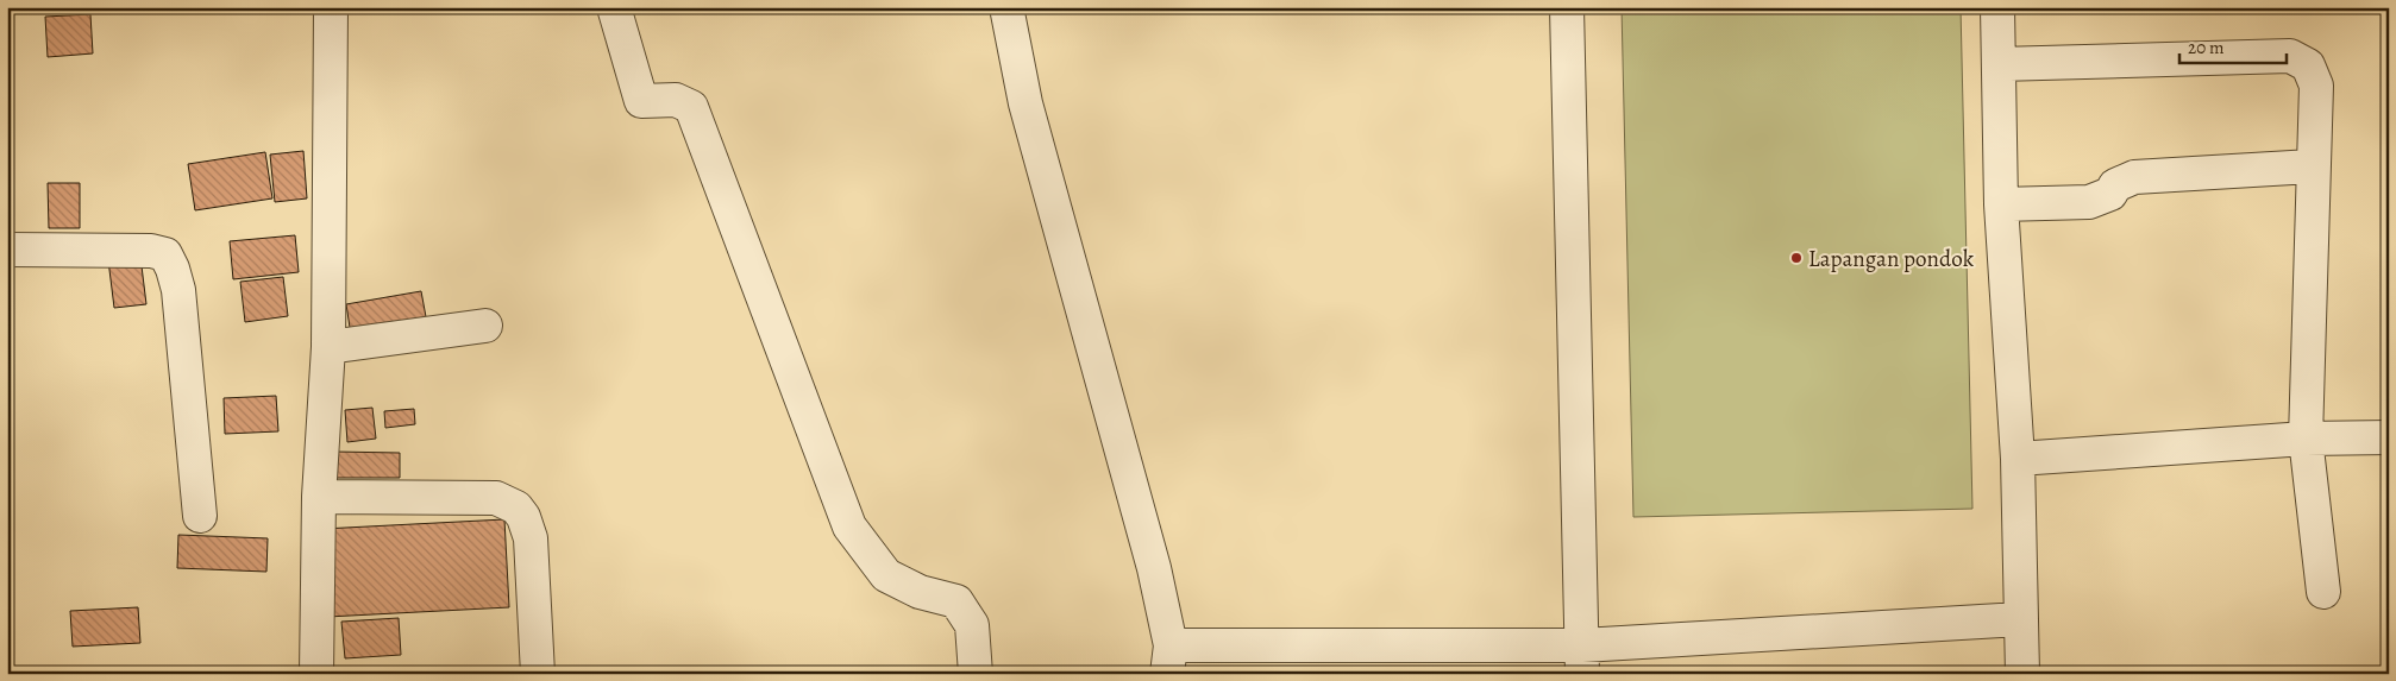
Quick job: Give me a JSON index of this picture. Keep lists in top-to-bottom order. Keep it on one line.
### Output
{"places":["Lapangan pondok"],"scale_bar":"20 m"}
